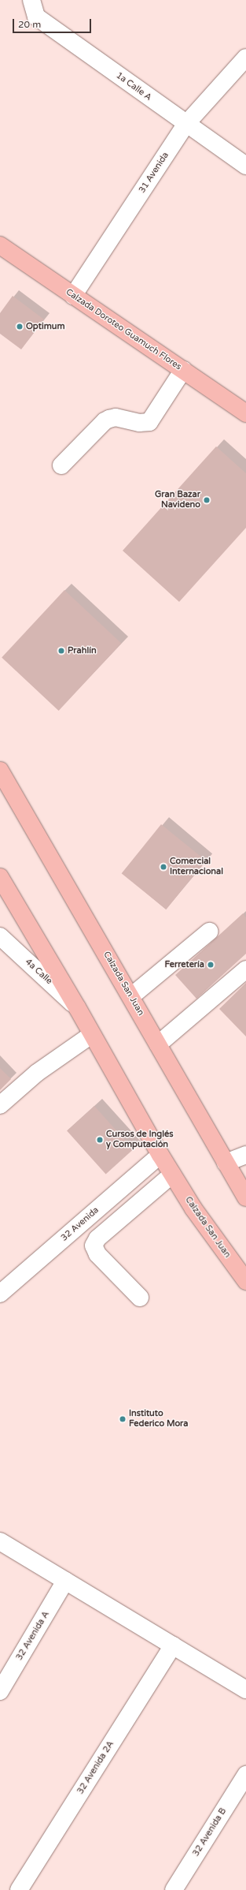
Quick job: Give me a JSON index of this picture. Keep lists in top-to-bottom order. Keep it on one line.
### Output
{"streets":{"main road":["Calzada Doroteo Guamuch Flores","Calzada San Juan"],"street":["1a Calle A","31 Avenida","4a Calle","32 Avenida","32 Avenida A","32 Avenida 2A","32 Avenida B"]},"crossings":[["1a Calle A","31 Avenida"],["31 Avenida","Calzada Doroteo Guamuch Flores"],["4a Calle","Calzada San Juan"],["Calzada San Juan","32 Avenida"]],"places":["Optimum","Gran Bazar Navideno","Prahlín","Comercial Internacional","Ferretería","Cursos de Inglés y Computación","Instituto Federico Mora"],"scale_bar":"20 m"}
